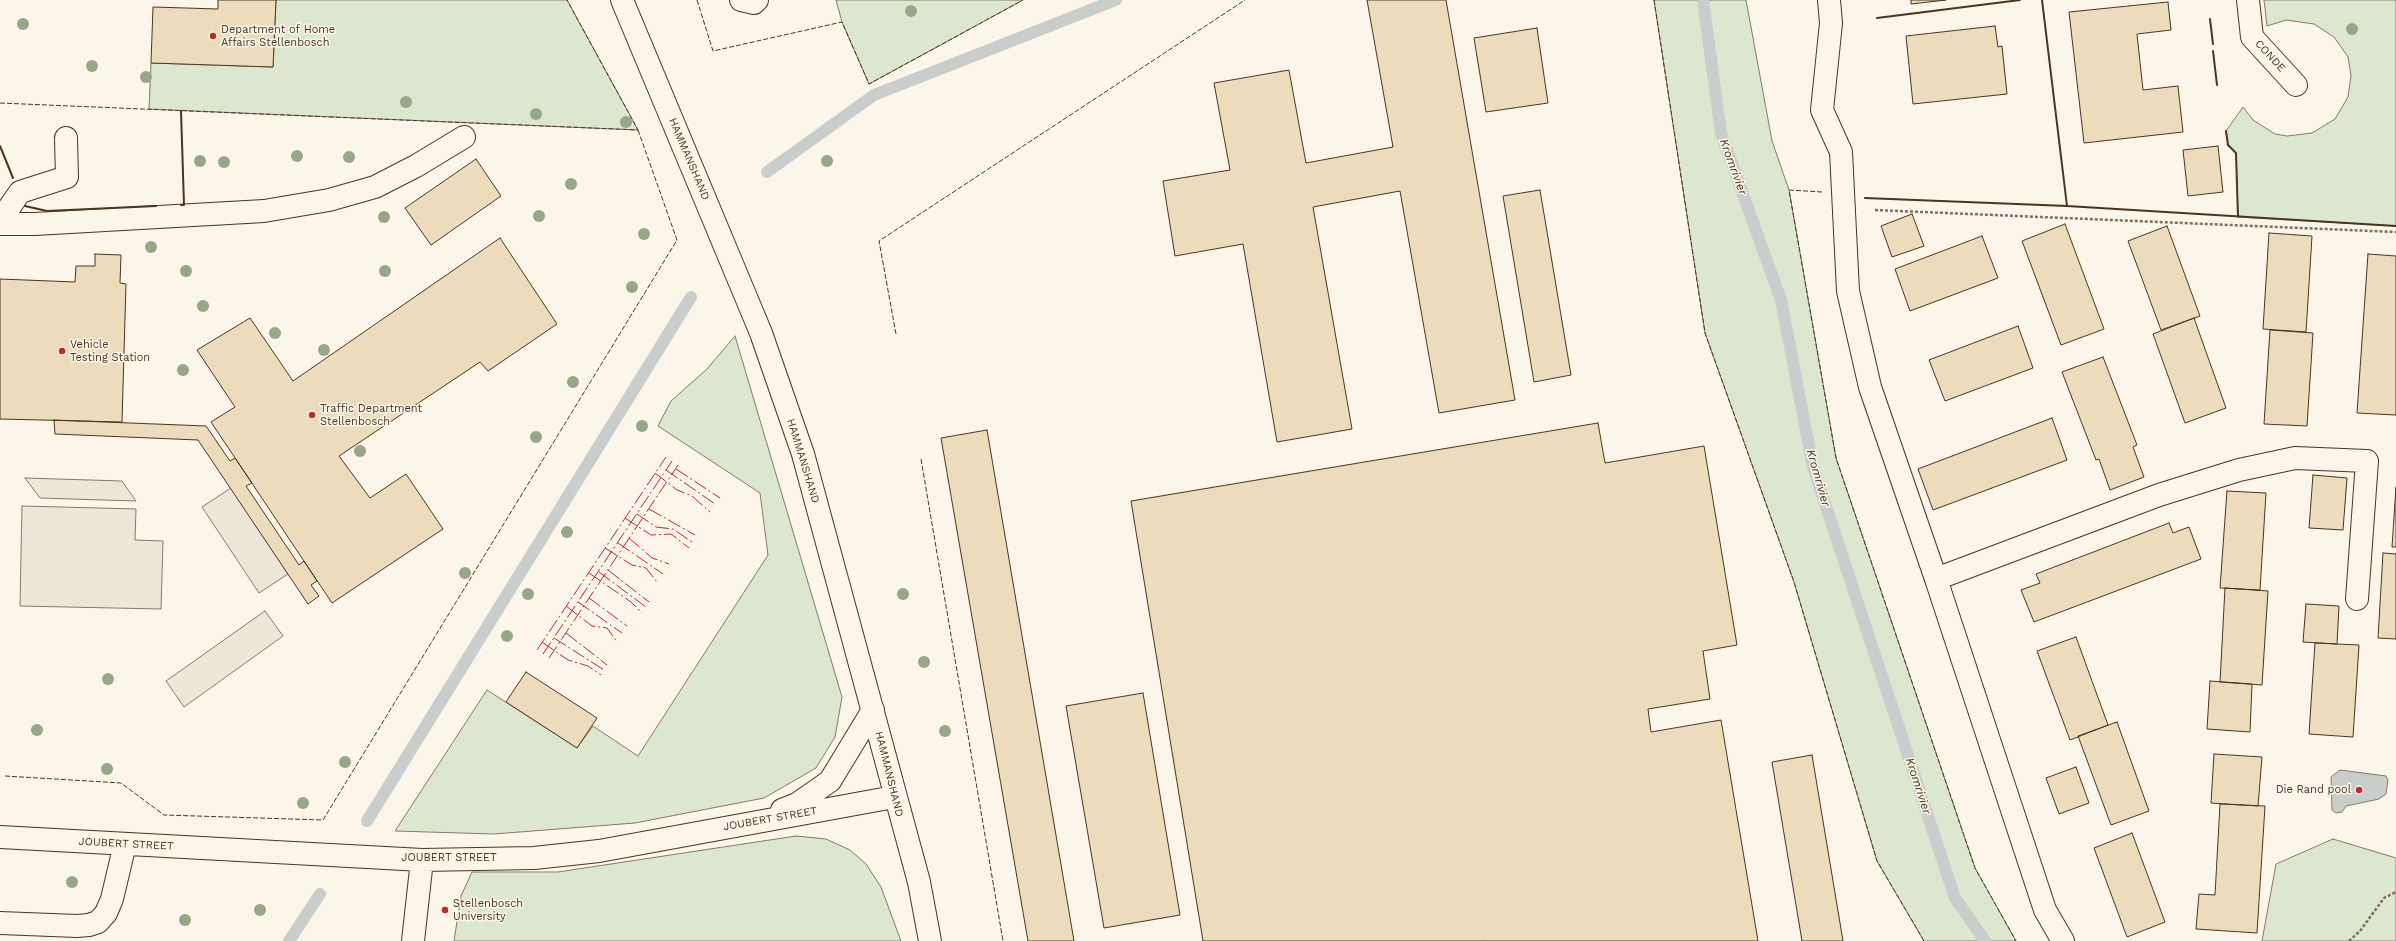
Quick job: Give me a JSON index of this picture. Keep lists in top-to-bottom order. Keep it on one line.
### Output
{"streets":{"street":["CONDE","HAMMANSHAND","JOUBERT STREET"]},"crossings":[["HAMMANSHAND","JOUBERT STREET"]],"water":["Kromrivier"],"places":["Department of Home Affairs Stellenbosch","Vehicle Testing Station","Traffic Department Stellenbosch","Die Rand pool","Stellenbosch University"]}
